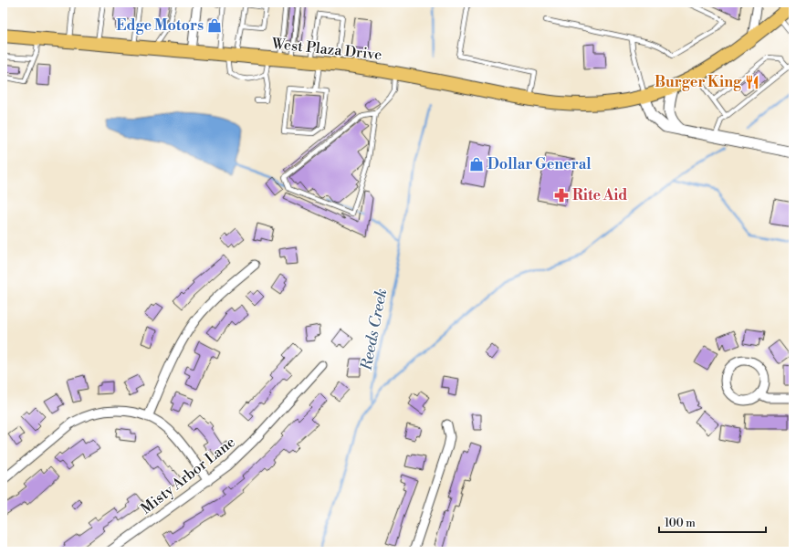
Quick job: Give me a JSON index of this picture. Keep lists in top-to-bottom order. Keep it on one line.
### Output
{"streets":{"main road":["West Plaza Drive"],"street":["Misty Arbor Lane"]},"water":["Reeds Creek"],"places":{"shop":["Edge Motors","Dollar General"],"restaurant":["Burger King"],"pharmacy":["Rite Aid"]},"scale_bar":"100 m"}
